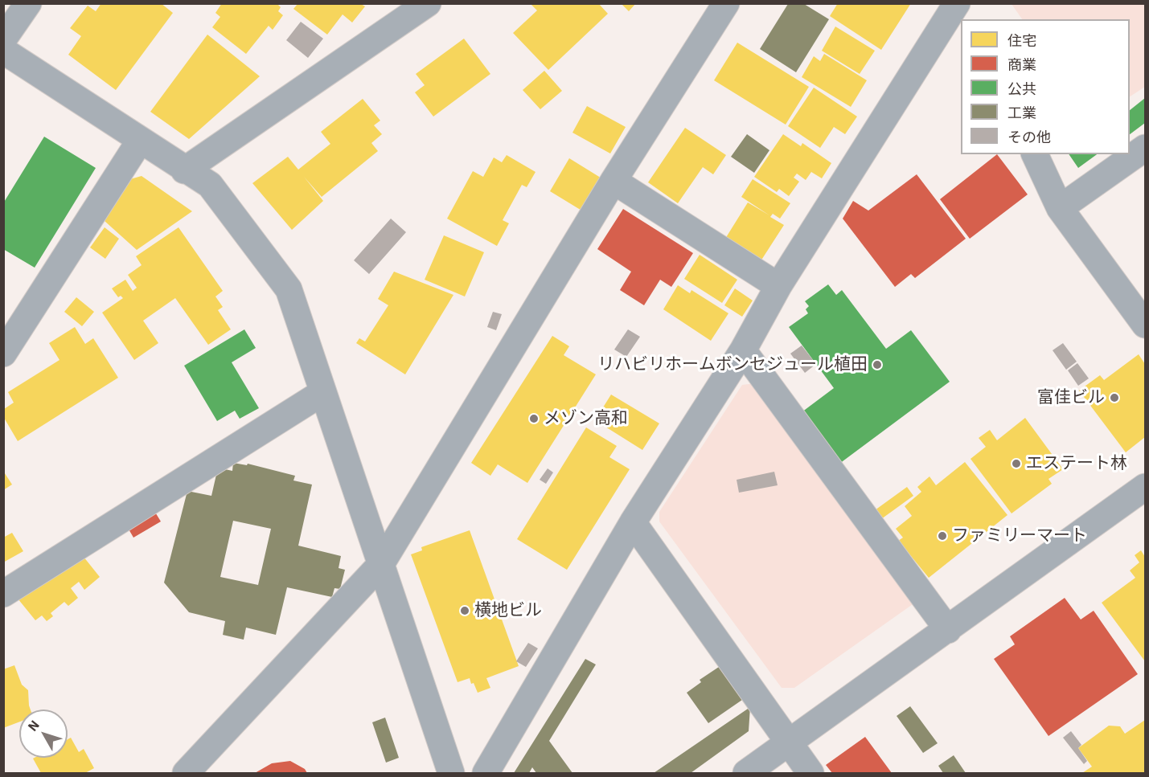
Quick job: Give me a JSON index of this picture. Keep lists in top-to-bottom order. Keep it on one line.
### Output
{"places":["リハビリホームボンセジュール植田","富佳ビル","メゾン高和","エステート林","ファミリーマート","横地ビル"],"legend":["住宅","商業","公共","工業","その他"],"north":"top left"}
